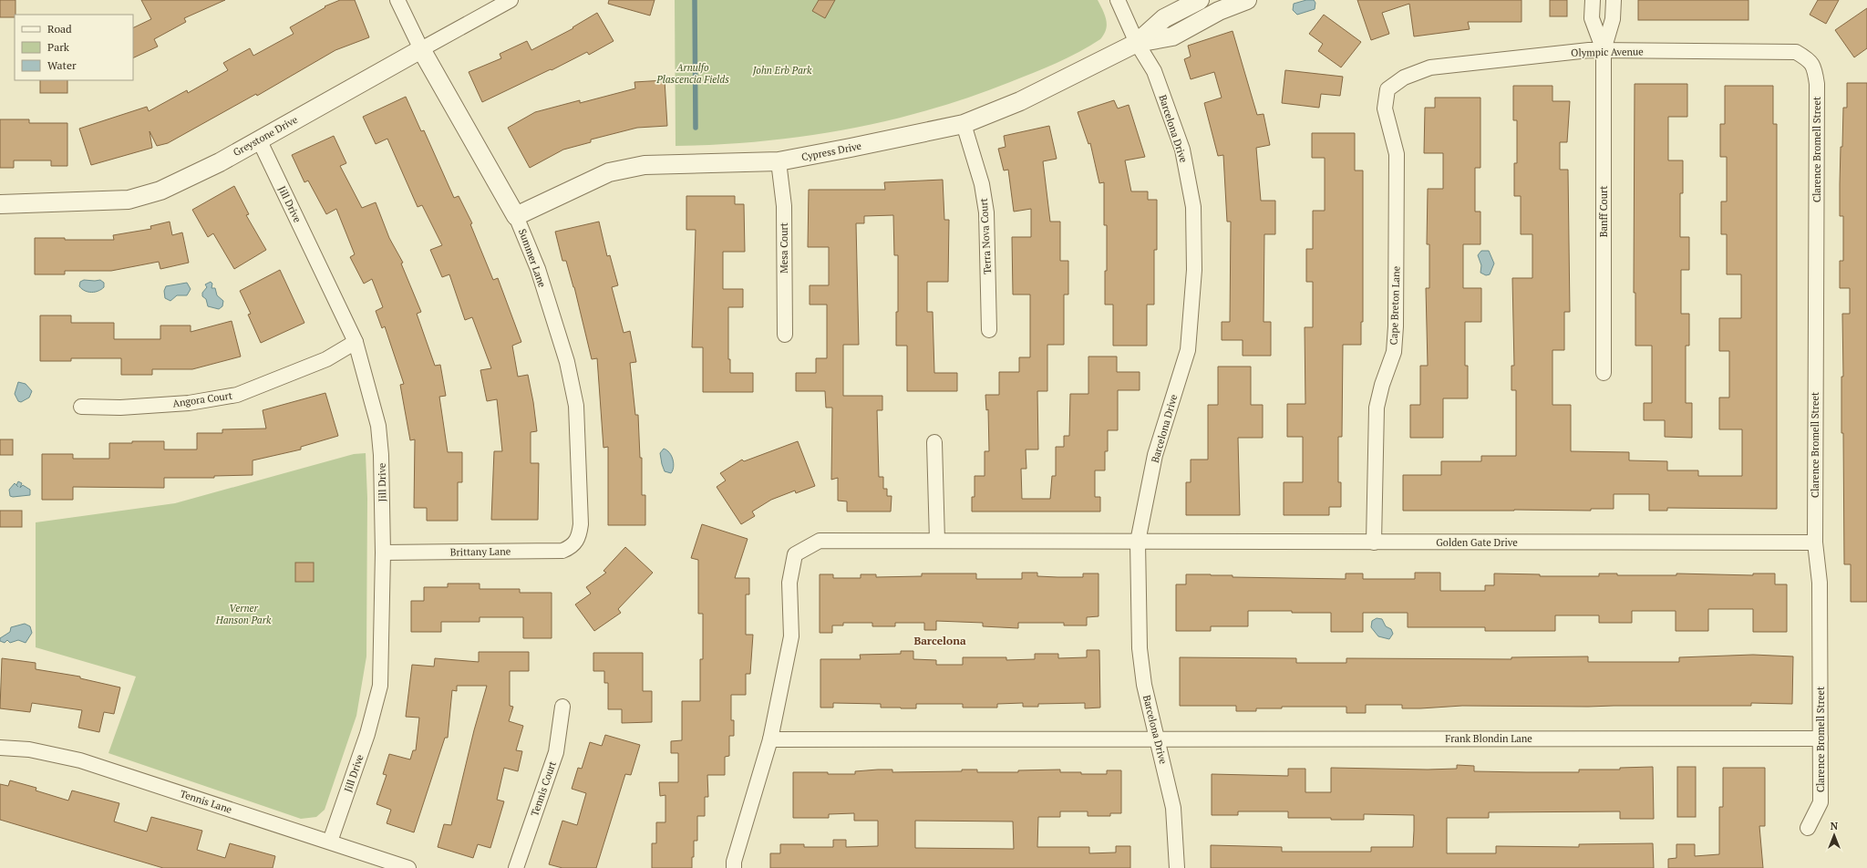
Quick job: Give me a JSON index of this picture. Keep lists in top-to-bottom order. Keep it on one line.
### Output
{"streets":{"street":["Olympic Avenue","Barcelona Drive","Greystone Drive","Clarence Bromell Street","Cypress Drive","Jill Drive","Banff Court","Terra Nova Court","Mesa Court","Summer Lane","Cape Breton Lane","Angora Court","Golden Gate Drive","Brittany Lane","Frank Blondin Lane","Tennis Court","Tennis Lane"]},"crossings":[["Olympic Avenue","Clarence Bromell Street"],["Olympic Avenue","Banff Court"],["Olympic Avenue","Cape Breton Lane"],["Barcelona Drive","Cypress Drive"],["Barcelona Drive","Golden Gate Drive"],["Barcelona Drive","Frank Blondin Lane"],["Greystone Drive","Jill Drive"],["Greystone Drive","Summer Lane"],["Clarence Bromell Street","Golden Gate Drive"],["Clarence Bromell Street","Frank Blondin Lane"],["Cypress Drive","Terra Nova Court"],["Cypress Drive","Mesa Court"],["Cypress Drive","Summer Lane"],["Jill Drive","Angora Court"],["Jill Drive","Brittany Lane"],["Jill Drive","Tennis Lane"],["Summer Lane","Brittany Lane"],["Cape Breton Lane","Golden Gate Drive"],["Golden Gate Drive","Frank Blondin Lane"]],"districts":["Barcelona"],"parks":["Arnulfo Plascencia Fields","John Erb Park","Verner Hanson Park"],"legend":["Road","Park","Water"],"north":"top"}
